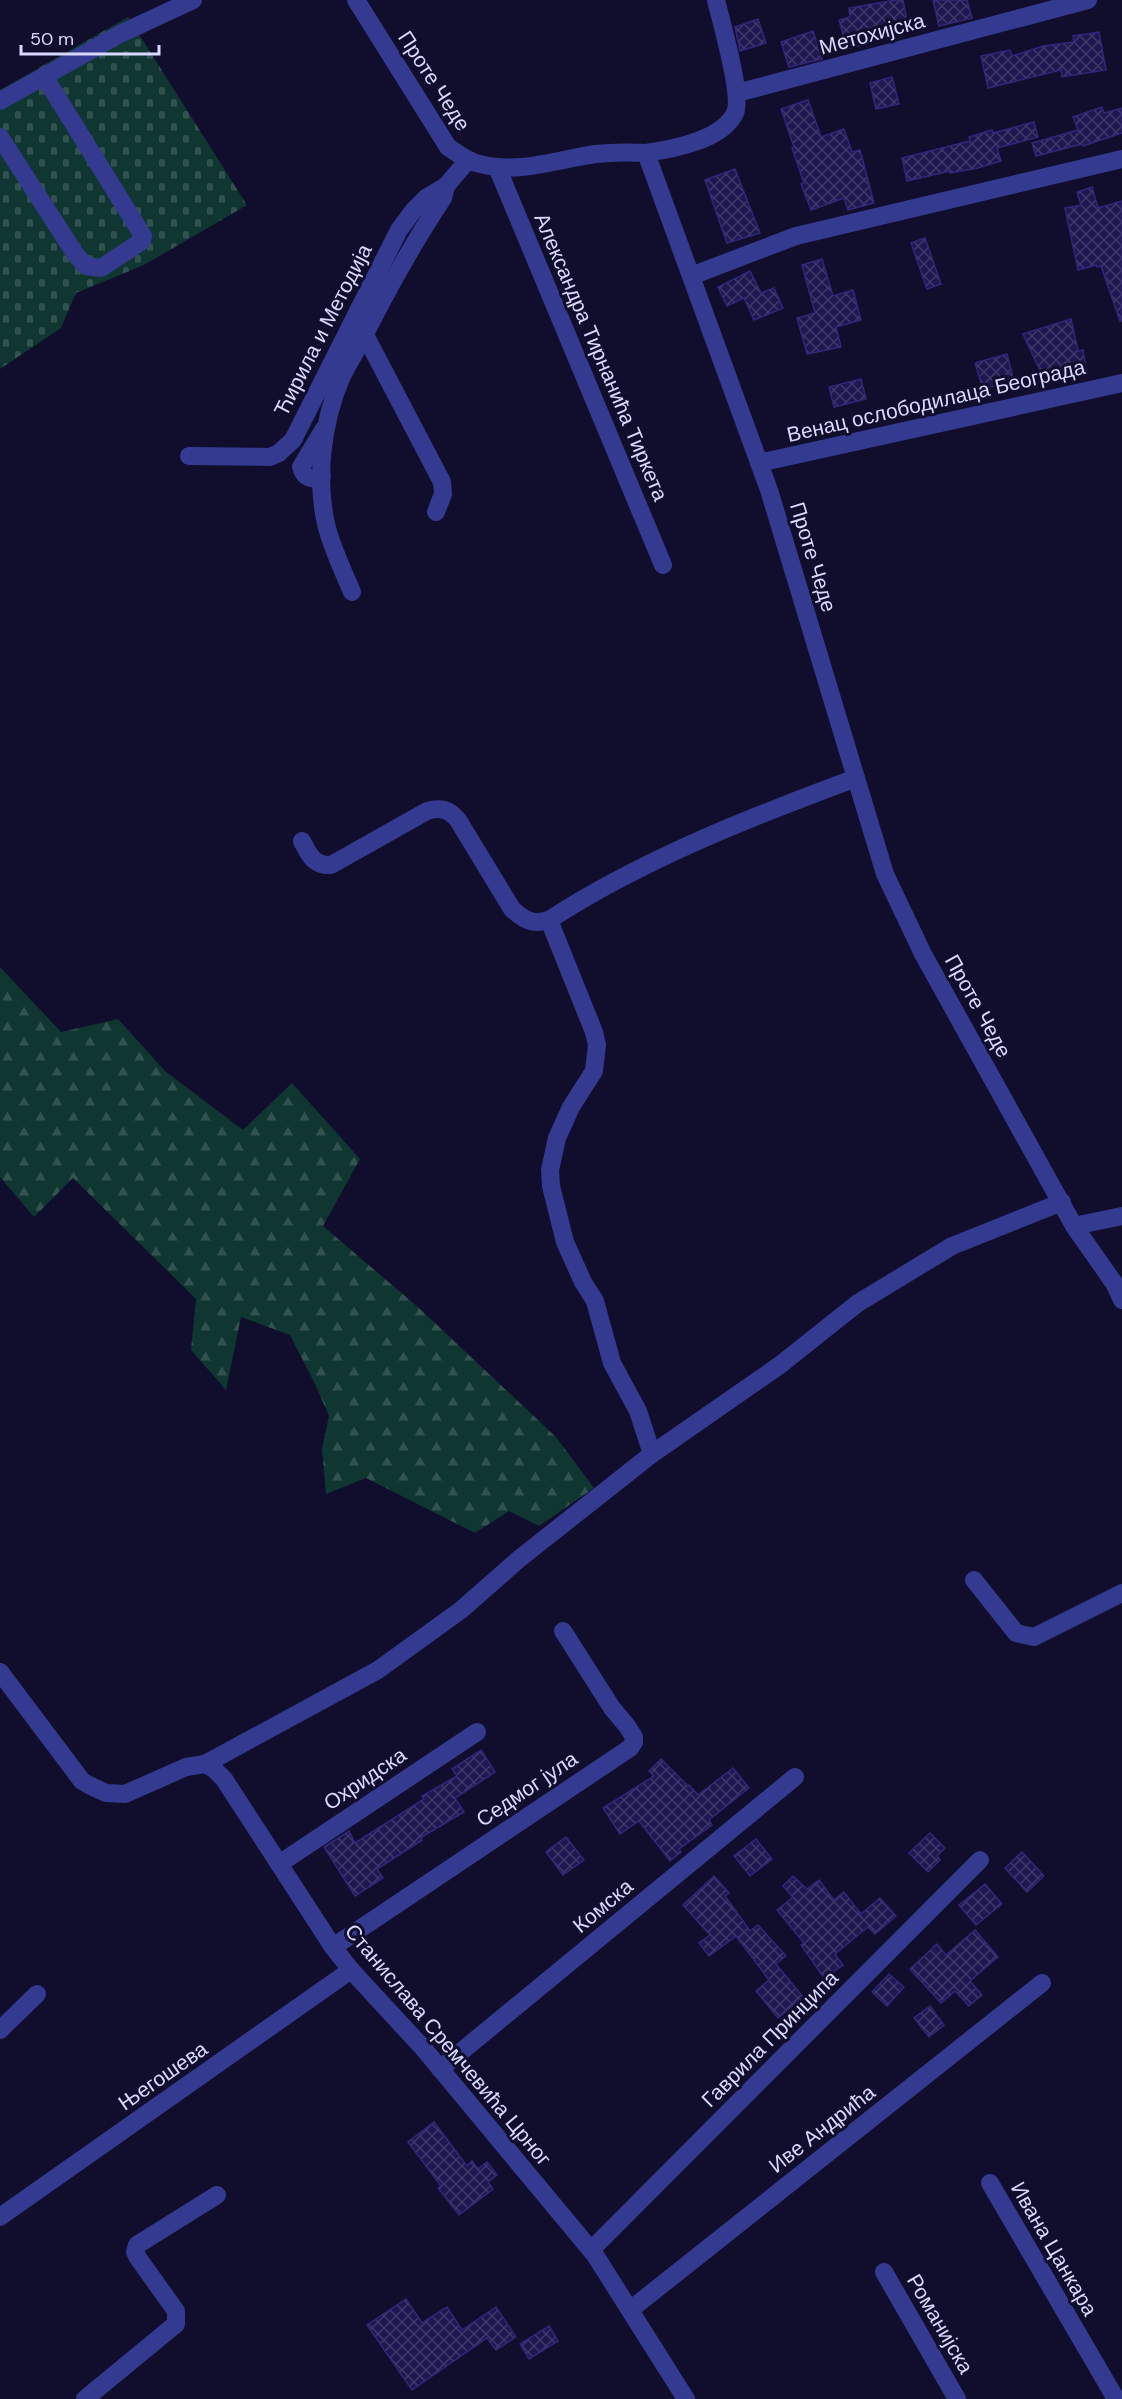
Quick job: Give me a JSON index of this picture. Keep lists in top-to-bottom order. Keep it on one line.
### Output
{"streets":{"street":["Метохијска","Проте Чеде","Ћирила и Методија","Александра Тирнанића Тиркета","Венац ослободилаца Београда","Охридска","Седмог јула","Комска","Гаврила Принципа","Станислава Сремчевића Црног","Његошева","Иве Андрића","Ивана Цанкара","Романијска"]},"crossings":[["Проте Чеде","Ћирила и Методија"],["Проте Чеде","Александра Тирнанића Тиркета"],["Проте Чеде","Венац ослободилаца Београда"],["Охридска","Станислава Сремчевића Црног"],["Седмог јула","Станислава Сремчевића Црног"],["Комска","Станислава Сремчевића Црног"],["Гаврила Принципа","Станислава Сремчевића Црног"],["Станислава Сремчевића Црног","Његошева"],["Станислава Сремчевића Црног","Иве Андрића"]],"scale_bar":"50 m"}
